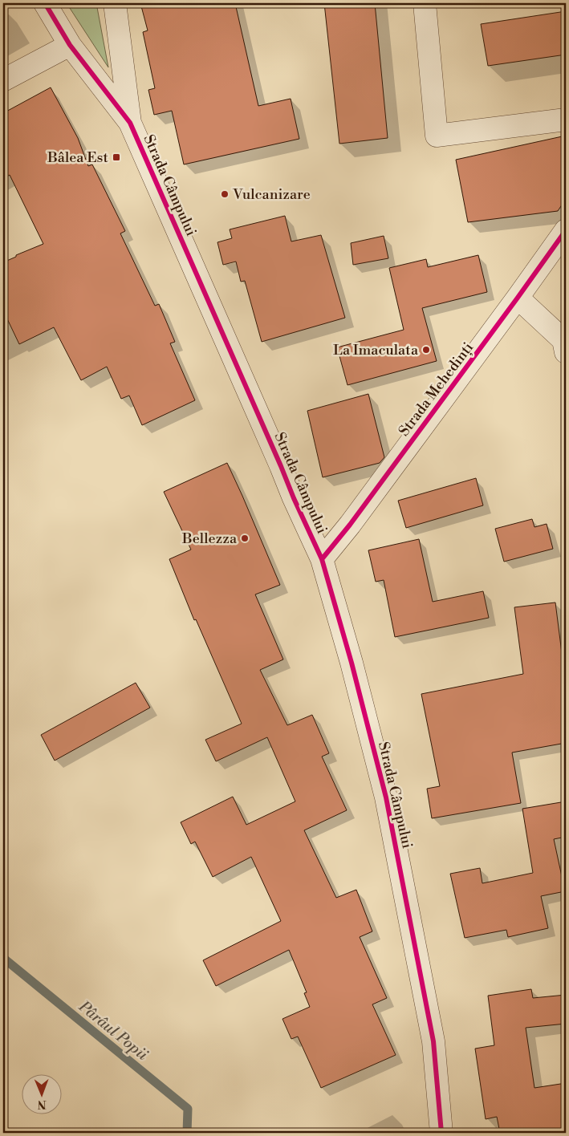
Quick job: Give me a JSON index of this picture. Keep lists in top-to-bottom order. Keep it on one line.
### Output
{"streets":{"street":["Strada Câmpului","Strada Mehedinți"]},"crossings":[["Strada Câmpului","Strada Mehedinți"]],"water":["Pârâul Popii"],"places":{"transit":["Bâlea Est"],"other":["Vulcanizare","La Imaculata","Bellezza"]},"north":"bottom"}
